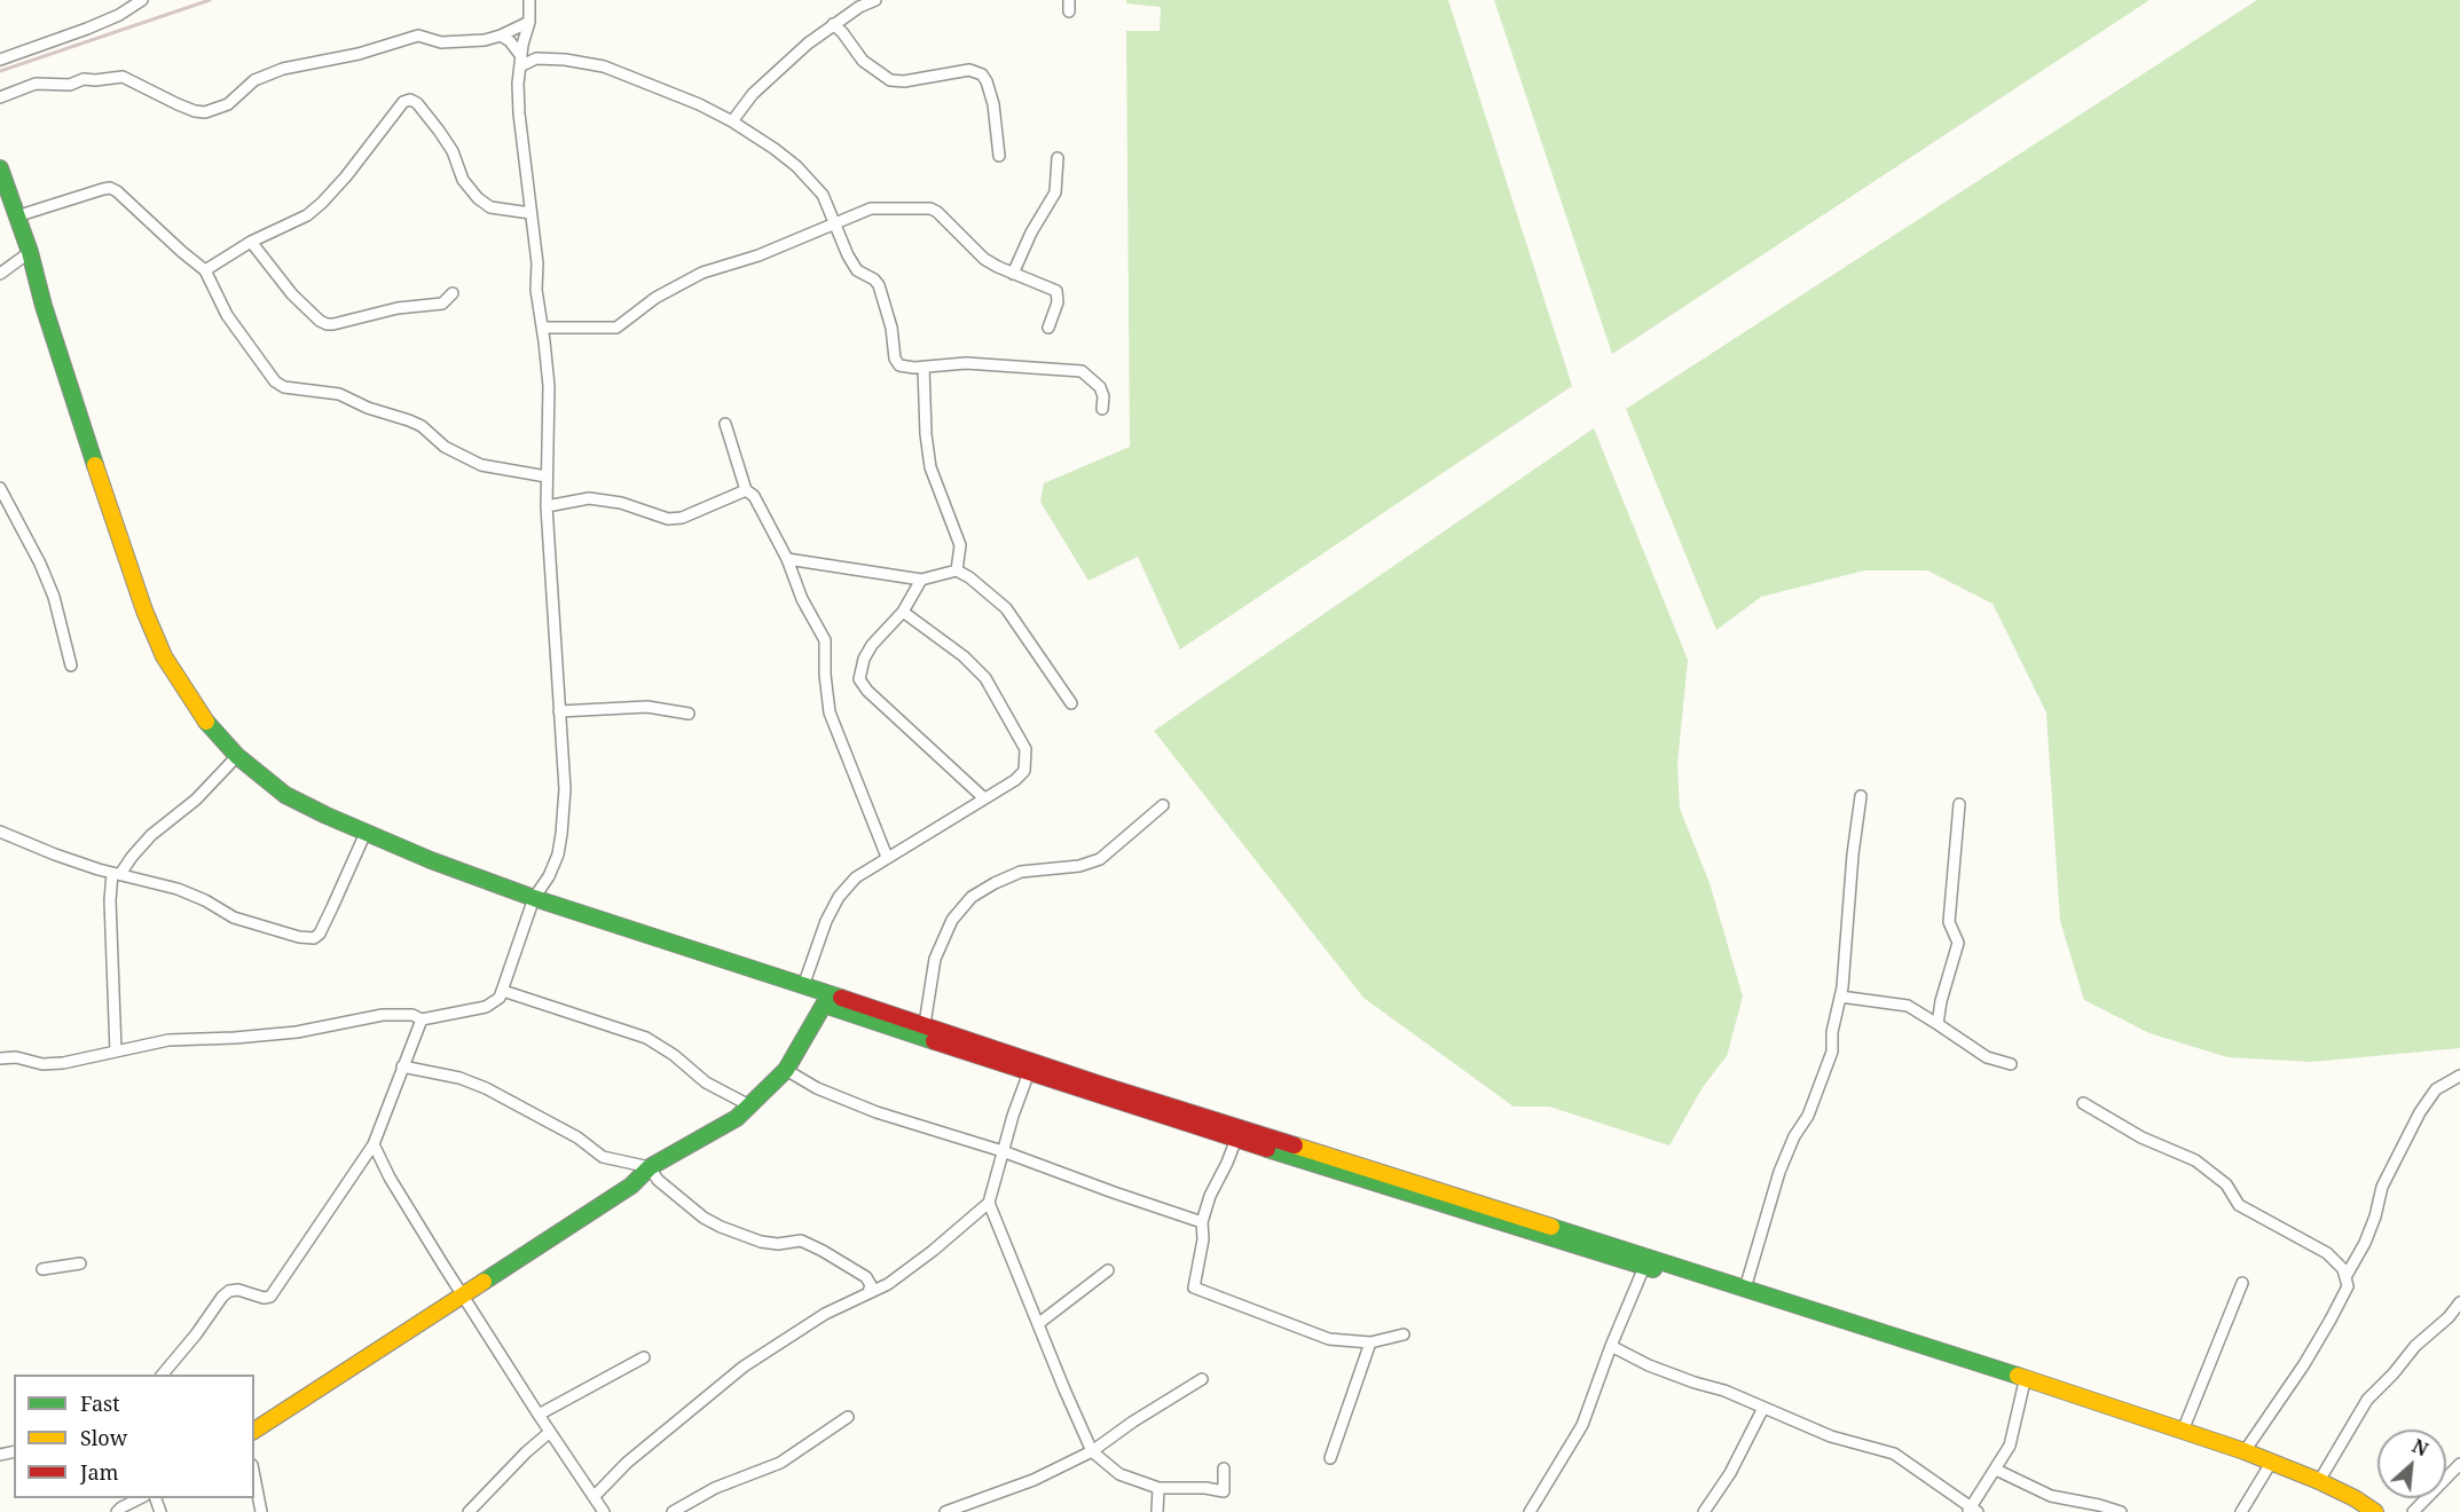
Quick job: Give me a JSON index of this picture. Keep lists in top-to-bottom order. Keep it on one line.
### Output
{"legend":["Fast","Slow","Jam"],"north":"top right"}
